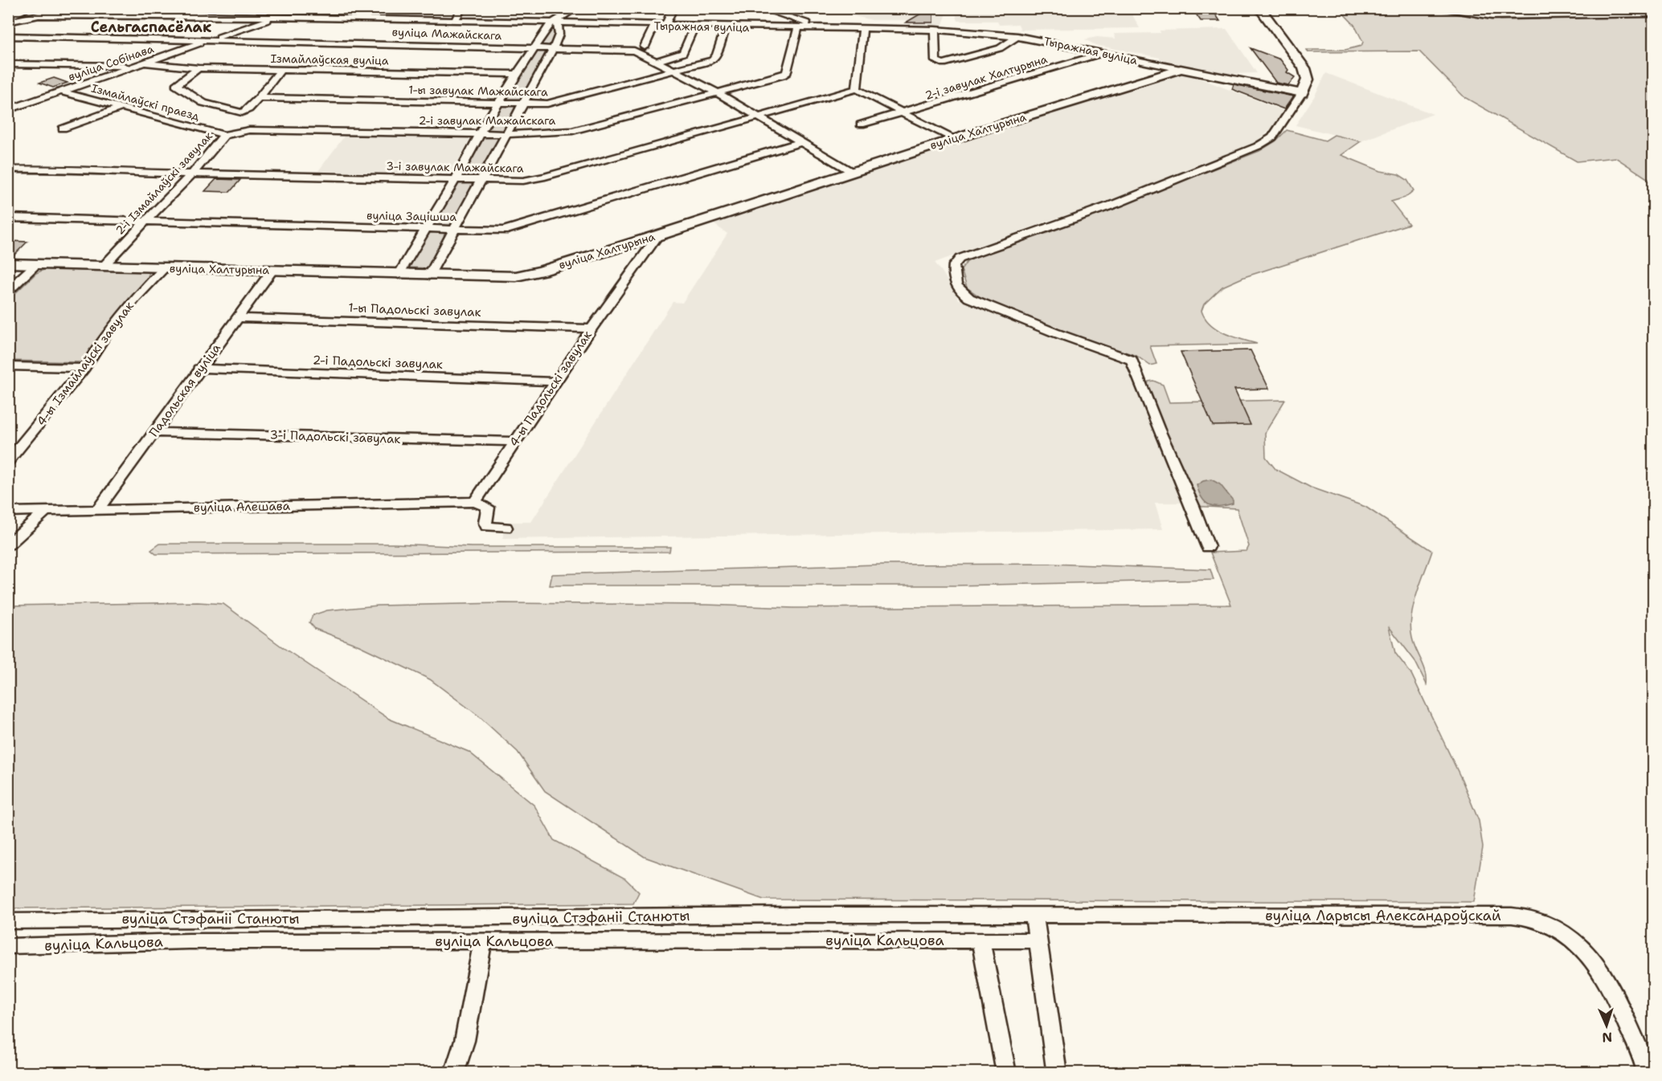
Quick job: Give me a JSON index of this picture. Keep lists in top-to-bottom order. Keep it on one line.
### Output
{"streets":{"street":["Тыражная вуліца","вуліца Мажайскага","Ізмайлаўская вуліца","вуліца Собінава","2-і завулак Халтурына","1-ы завулак Мажайскага","Ізмайлаўскі праезд","2-і завулак Мажайскага","вуліца Халтурына","3-і завулак Мажайскага","2-і Ізмайлаўскі завулак","вуліца Зацішша","1-ы Падольскі завулак","2-і Падольскі завулак","4-ы Ізмайлаўскі завулак","4-ы Падольскі завулак","Падольская вуліца","3-і Падольскі завулак","вуліца Алешава","вуліца Ларысы Александроўскай","вуліца Стэфаніі Станюты","вуліца Кальцова"]},"crossings":[["Тыражная вуліца","вуліца Собінава"],["Тыражная вуліца","2-і завулак Халтурына"],["Тыражная вуліца","1-ы завулак Мажайскага"],["Тыражная вуліца","2-і завулак Мажайскага"],["Тыражная вуліца","вуліца Халтурына"],["вуліца Мажайскага","вуліца Собінава"],["вуліца Мажайскага","1-ы завулак Мажайскага"],["вуліца Мажайскага","2-і завулак Мажайскага"],["вуліца Мажайскага","вуліца Халтурына"],["вуліца Мажайскага","3-і завулак Мажайскага"],["вуліца Мажайскага","вуліца Зацішша"],["Ізмайлаўская вуліца","вуліца Собінава"],["вуліца Собінава","Ізмайлаўскі праезд"],["Ізмайлаўскі праезд","2-і Ізмайлаўскі завулак"],["2-і завулак Мажайскага","2-і Ізмайлаўскі завулак"],["вуліца Халтурына","2-і Ізмайлаўскі завулак"],["вуліца Халтурына","4-ы Ізмайлаўскі завулак"],["вуліца Халтурына","4-ы Падольскі завулак"],["вуліца Халтурына","Падольская вуліца"],["3-і завулак Мажайскага","2-і Ізмайлаўскі завулак"],["2-і Ізмайлаўскі завулак","вуліца Зацішша"],["1-ы Падольскі завулак","4-ы Падольскі завулак"],["1-ы Падольскі завулак","Падольская вуліца"],["2-і Падольскі завулак","4-ы Падольскі завулак"],["2-і Падольскі завулак","Падольская вуліца"],["4-ы Падольскі завулак","3-і Падольскі завулак"],["4-ы Падольскі завулак","вуліца Алешава"],["Падольская вуліца","3-і Падольскі завулак"],["Падольская вуліца","вуліца Алешава"],["вуліца Ларысы Александроўскай","вуліца Стэфаніі Станюты"]],"districts":["Сельгаспасёлак"],"north":"bottom"}
